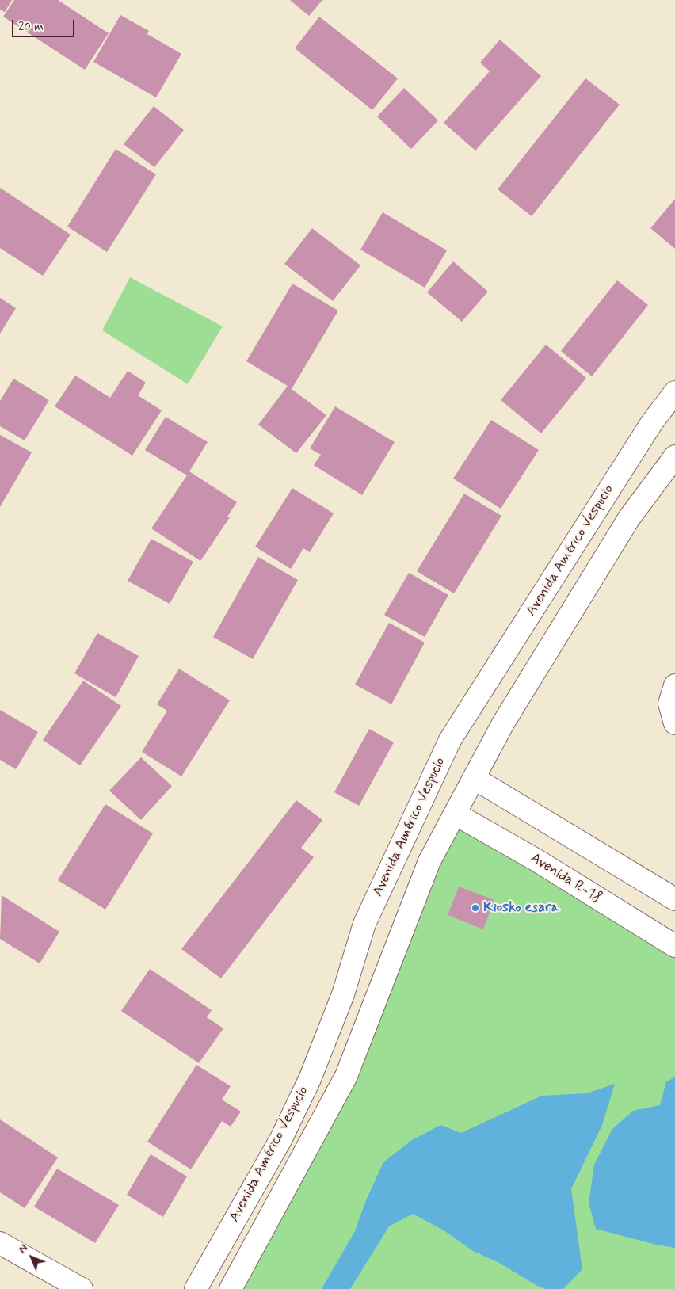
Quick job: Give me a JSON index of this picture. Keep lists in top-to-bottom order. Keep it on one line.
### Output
{"streets":{"street":["Avenida Américo Vespucio","Avenida R-18"]},"places":["Kiosko esara"],"scale_bar":"20 m","north":"top left"}
